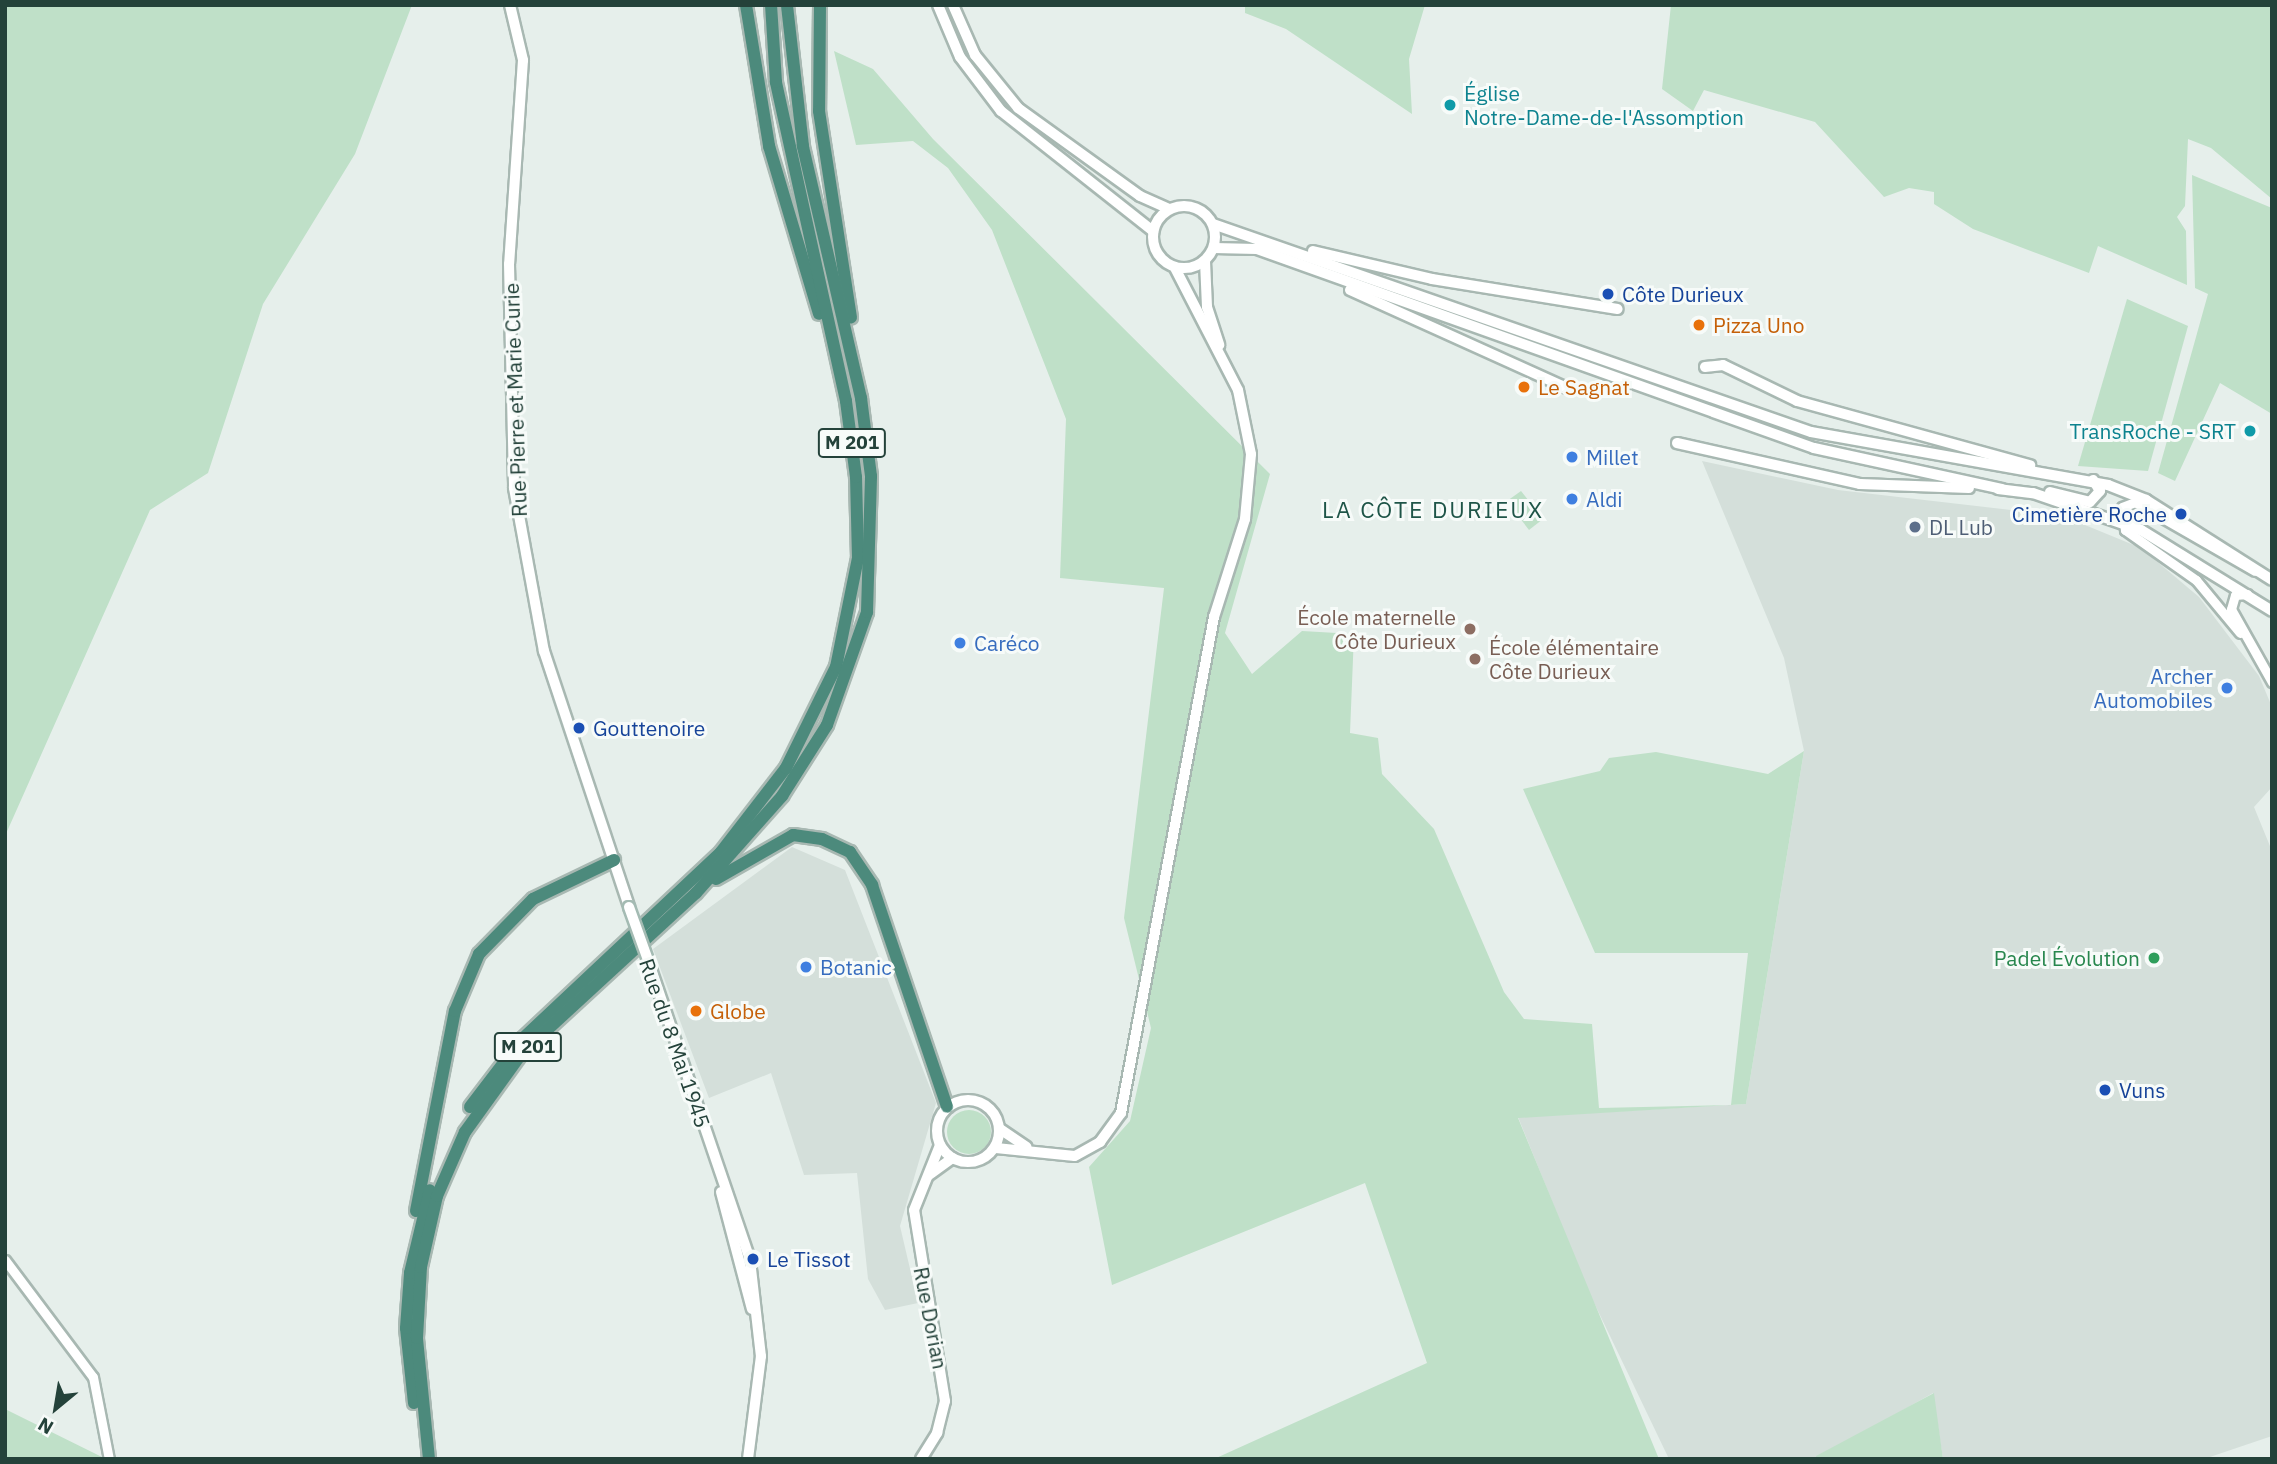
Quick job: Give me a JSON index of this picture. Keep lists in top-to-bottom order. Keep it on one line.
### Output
{"streets":{"highway":["M 201"],"main road":["Rue Pierre et Marie Curie","Rue du 8 Mai 1945","Rue Dorian"]},"crossings":[["Rue Pierre et Marie Curie","Rue du 8 Mai 1945"]],"districts":["LA CÔTE DURIEUX"],"places":["Église Notre-Dame-de-l'Assomption","Côte Durieux","Pizza Uno","Le Sagnat","TransRoche - SRT","Millet","Aldi","Cimetière Roche","DL Lub","École maternelle Côte Durieux","Caréco","École élémentaire Côte Durieux","Archer Automobiles","Gouttenoire","Padel Évolution","Botanic","Globe","Vuns","Le Tissot"],"north":"bottom left"}
